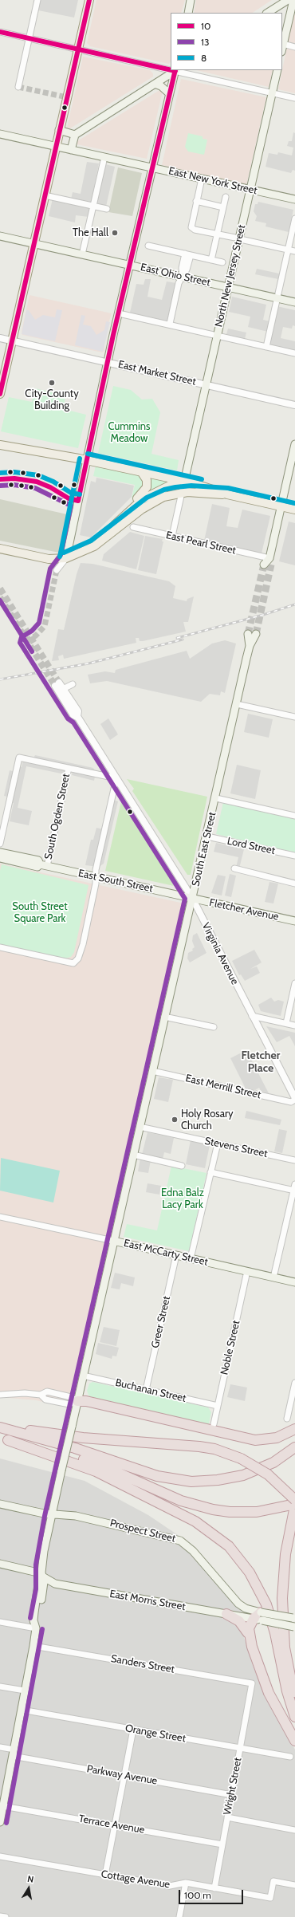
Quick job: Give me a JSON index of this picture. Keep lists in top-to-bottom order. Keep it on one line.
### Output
{"streets":{"main road":["East New York Street","East Ohio Street","North New Jersey Street","South East Street","East South Street","Fletcher Avenue","East McCarty Street","Prospect Street","East Morris Street"],"street":["East Market Street","East Pearl Street","South Ogden Street","Lord Street","Virginia Avenue","East Merrill Street","Stevens Street","Greer Street","Noble Street","Buchanan Street","Sanders Street","Orange Street","Parkway Avenue","Wright Street","Terrace Avenue","Cottage Avenue"]},"crossings":[["East New York Street","North New Jersey Street"],["East Ohio Street","North New Jersey Street"],["North New Jersey Street","East Market Street"],["South Ogden Street","East South Street"],["Lord Street","South East Street"],["South East Street","East South Street"],["South East Street","Fletcher Avenue"],["South East Street","Virginia Avenue"],["South East Street","East Merrill Street"],["South East Street","Stevens Street"],["South East Street","East McCarty Street"],["South East Street","Buchanan Street"],["South East Street","Prospect Street"],["South East Street","East Morris Street"],["South East Street","Sanders Street"],["South East Street","Orange Street"],["South East Street","Parkway Avenue"],["South East Street","Terrace Avenue"],["East South Street","Fletcher Avenue"],["East South Street","Virginia Avenue"],["Fletcher Avenue","Virginia Avenue"],["Virginia Avenue","East Merrill Street"],["East McCarty Street","Greer Street"],["East McCarty Street","Noble Street"],["Greer Street","Buchanan Street"],["Noble Street","Buchanan Street"],["Prospect Street","East Morris Street"],["Sanders Street","Wright Street"],["Orange Street","Wright Street"],["Parkway Avenue","Wright Street"],["Wright Street","Terrace Avenue"],["Wright Street","Cottage Avenue"]],"districts":["Fletcher Place"],"parks":["Cummins Meadow","South Street Square Park","Edna Balz Lacy Park"],"places":["The Hall","City-County Building","Holy Rosary Church"],"lines":["transit line 10","transit line 8","transit line 13"],"legend":["10","13","8"],"scale_bar":"100 m","north":"top"}
